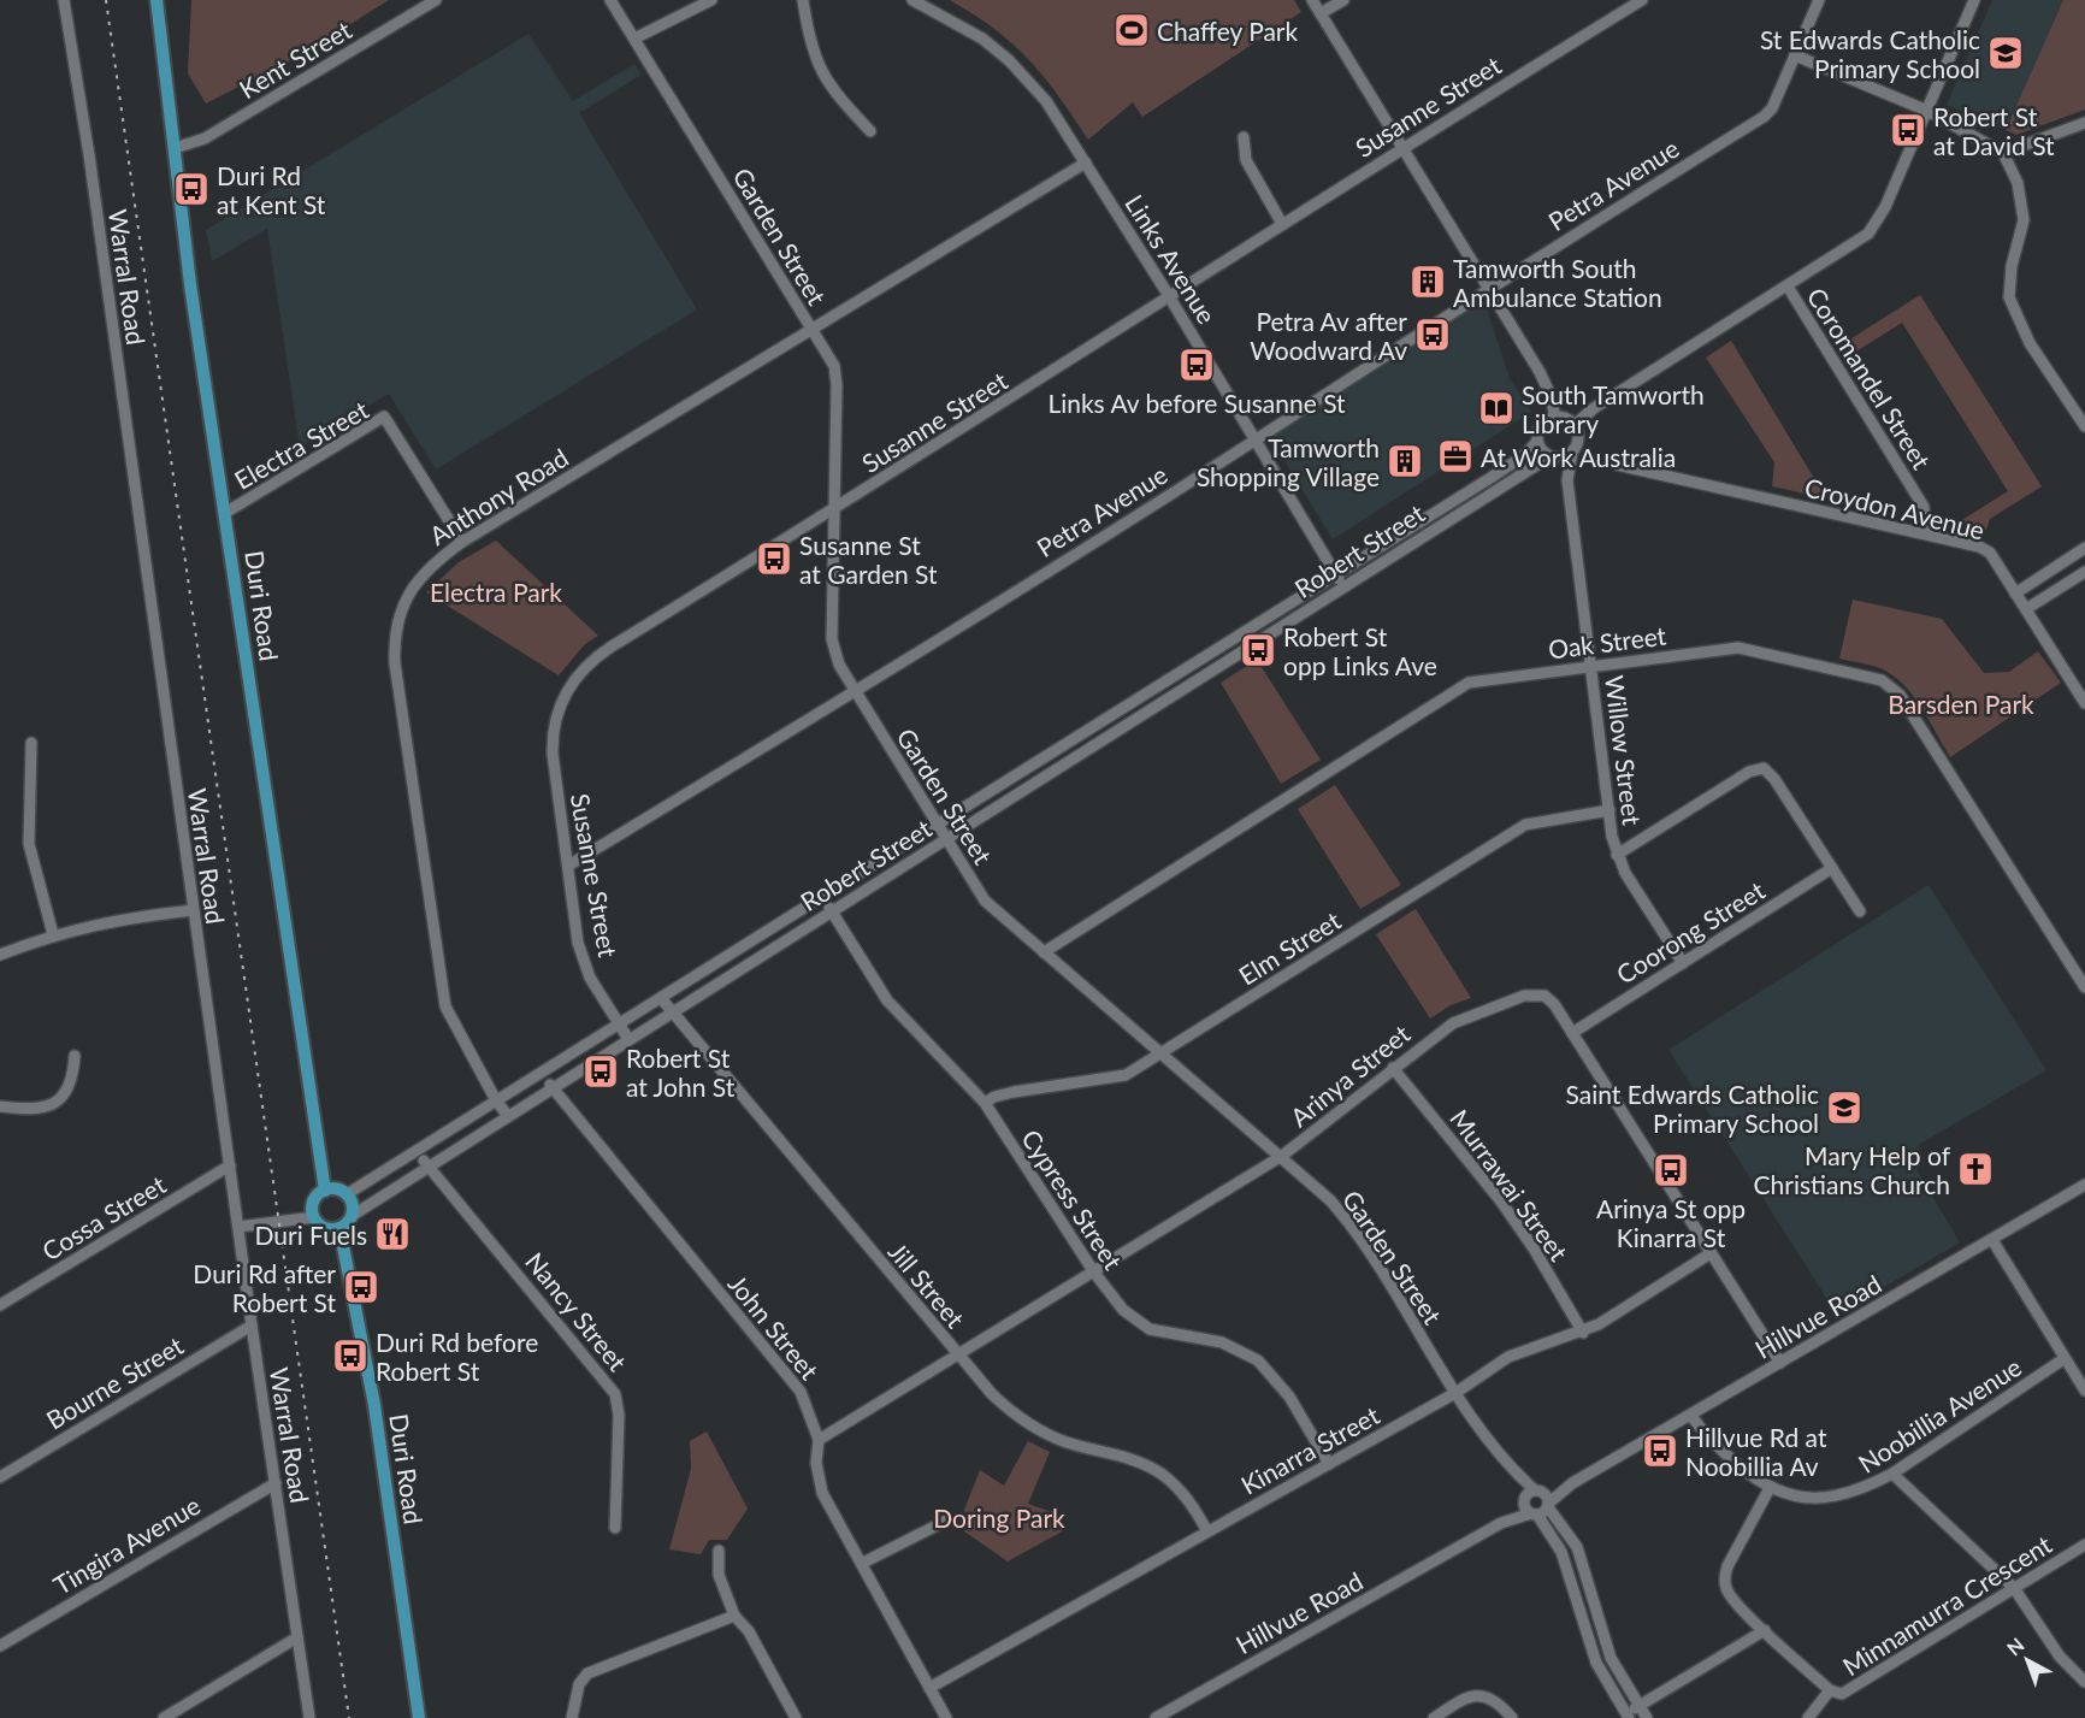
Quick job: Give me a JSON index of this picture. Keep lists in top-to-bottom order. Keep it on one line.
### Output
{"streets":{"main road":["Duri Road"],"street":["Kent Street","Susanne Street","Petra Avenue","Garden Street","Links Avenue","Warral Road","Coromandel Street","Electra Street","Anthony Road","Croydon Avenue","Robert Street","Oak Street","Willow Street","Coorong Street","Elm Street","Arinya Street","Murrawai Street","Cypress Street","Cossa Street","Jill Street","Nancy Street","Hillvue Road","John Street","Bourne Street","Noobillia Avenue","Kinarra Street","Tingira Avenue","Minnamurra Crescent"]},"crossings":[["Kent Street","Duri Road"],["Susanne Street","Petra Avenue"],["Susanne Street","Garden Street"],["Susanne Street","Links Avenue"],["Susanne Street","Robert Street"],["Petra Avenue","Garden Street"],["Petra Avenue","Links Avenue"],["Garden Street","Anthony Road"],["Garden Street","Robert Street"],["Garden Street","Oak Street"],["Garden Street","Elm Street"],["Garden Street","Arinya Street"],["Garden Street","Hillvue Road"],["Garden Street","Kinarra Street"],["Links Avenue","Anthony Road"],["Links Avenue","Robert Street"],["Warral Road","Cossa Street"],["Warral Road","Bourne Street"],["Warral Road","Tingira Avenue"],["Coromandel Street","Croydon Avenue"],["Electra Street","Anthony Road"],["Electra Street","Duri Road"],["Anthony Road","Robert Street"],["Robert Street","Duri Road"],["Robert Street","Willow Street"],["Robert Street","Cypress Street"],["Robert Street","Jill Street"],["Robert Street","Nancy Street"],["Robert Street","John Street"],["Oak Street","Willow Street"],["Willow Street","Coorong Street"],["Willow Street","Elm Street"],["Coorong Street","Arinya Street"],["Elm Street","Cypress Street"],["Arinya Street","Murrawai Street"],["Arinya Street","Cypress Street"],["Arinya Street","Jill Street"],["Arinya Street","Hillvue Road"],["Arinya Street","John Street"],["Arinya Street","Kinarra Street"],["Murrawai Street","Kinarra Street"],["Cypress Street","Kinarra Street"],["Jill Street","Kinarra Street"],["Hillvue Road","Noobillia Avenue"],["John Street","Kinarra Street"],["Noobillia Avenue","Minnamurra Crescent"]],"parks":["Electra Park","Barsden Park","Doring Park"],"places":{"sports":["Chaffey Park"],"school or university":["St Edwards Catholic Primary School","Saint Edwards Catholic Primary School"],"bus stop":["Robert St at David St","Duri Rd at Kent St","Petra Av after Woodward Av","Links Av before Susanne St","Susanne St at Garden St","Robert St opp Links Ave","Robert St at John St","Arinya St opp Kinarra St","Duri Rd after Robert St","Duri Rd before Robert St","Hillvue Rd at Noobillia Av"],"building":["Tamworth South Ambulance Station","Tamworth Shopping Village"],"library":["South Tamworth Library"],"office":["At Work Australia"],"church":["Mary Help of Christians Church"],"restaurant":["Duri Fuels"]},"north":"top left"}
